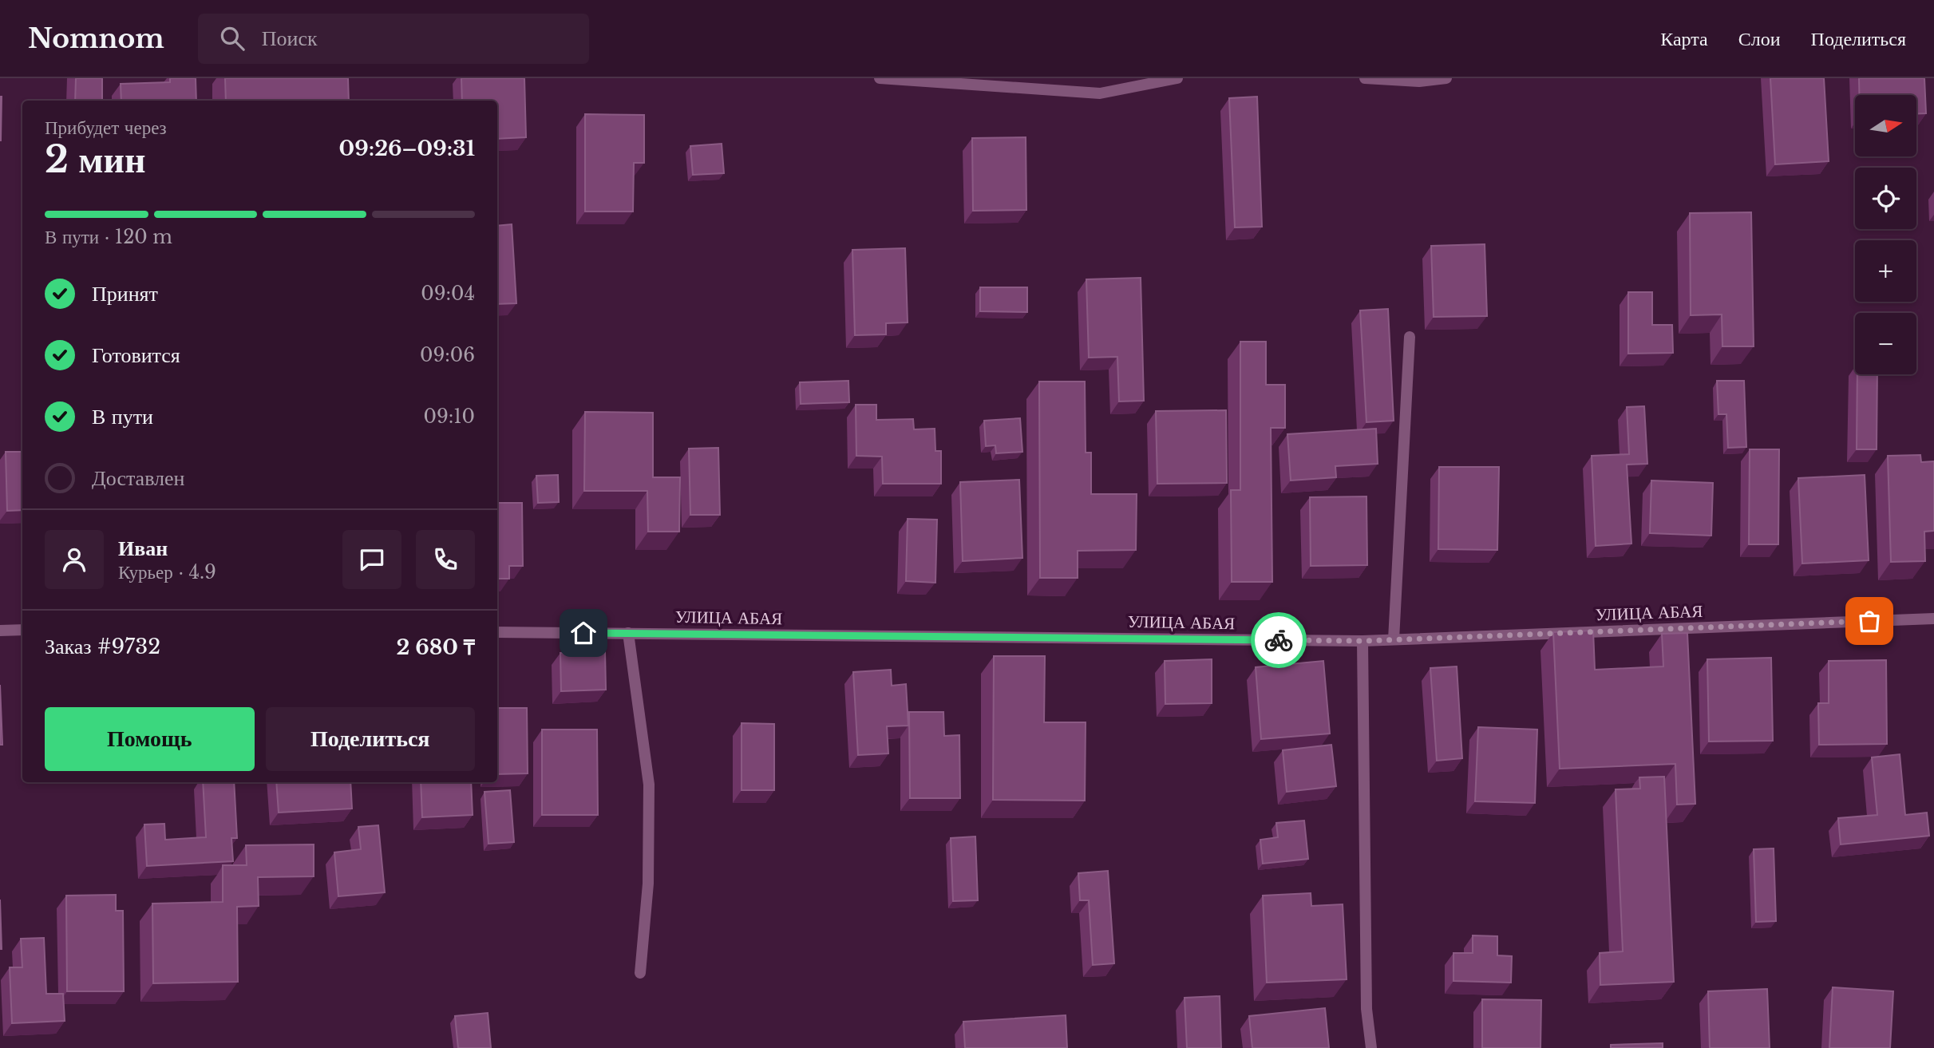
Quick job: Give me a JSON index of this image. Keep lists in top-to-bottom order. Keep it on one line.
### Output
{"streets":{"street":["УЛИЦА АБАЯ"]},"north":"right","page":{"header":"Nomnom","search":"Поиск","nav":["Карта","Слои","Поделиться"],"map_buttons":["+","−"],"heading":["2 мин","Прибудет через","09:26–09:31"],"panel":["Иван","Курьер · 4.9","Заказ #9732","2 680 ₸"],"bar":"В пути · 120 m","list":[["Принят","09:04"],["Готовится","09:06"],["В пути","09:10"],"Доставлен"],"buttons":["Помощь","Поделиться"]}}
